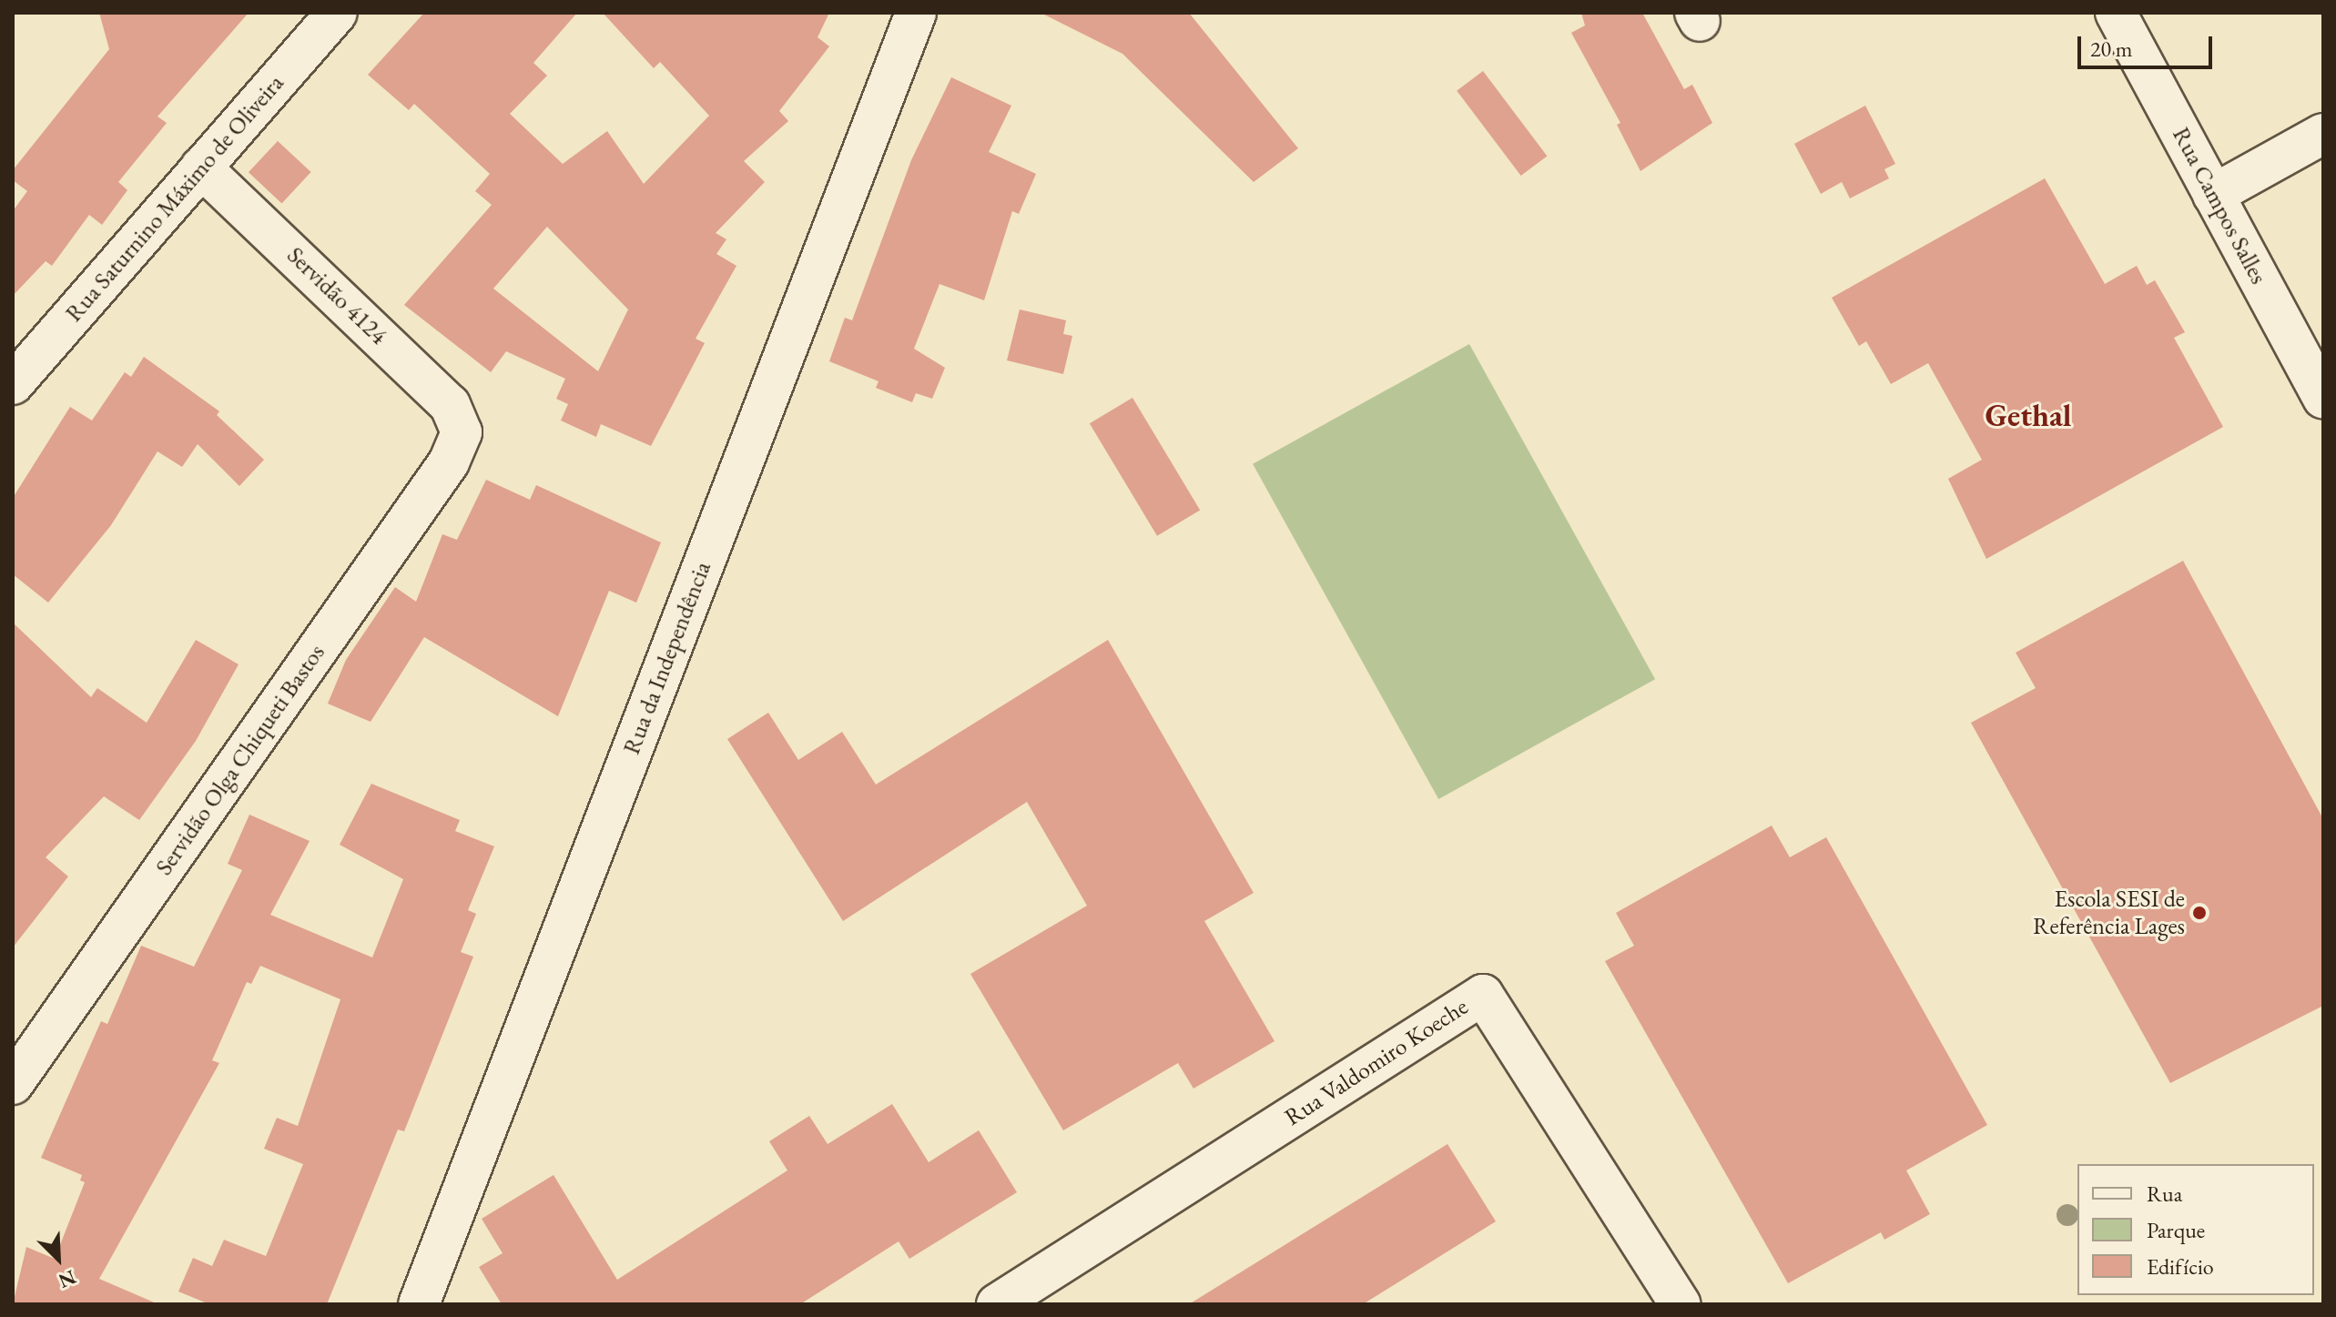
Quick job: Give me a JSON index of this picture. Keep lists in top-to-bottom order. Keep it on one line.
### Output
{"streets":{"street":["Rua Saturnino Máximo de Oliveira","Rua Campos Salles","Servidão 4124","Rua da Independência","Servidão Olga Chiqueti Bastos","Rua Valdomiro Koeche"]},"crossings":[["Rua Saturnino Máximo de Oliveira","Servidão 4124"],["Servidão 4124","Servidão Olga Chiqueti Bastos"]],"districts":["Gethal"],"places":["Escola SESI de Referência Lages"],"legend":["Rua","Parque","Edifício"],"scale_bar":"20 m","north":"bottom right"}
